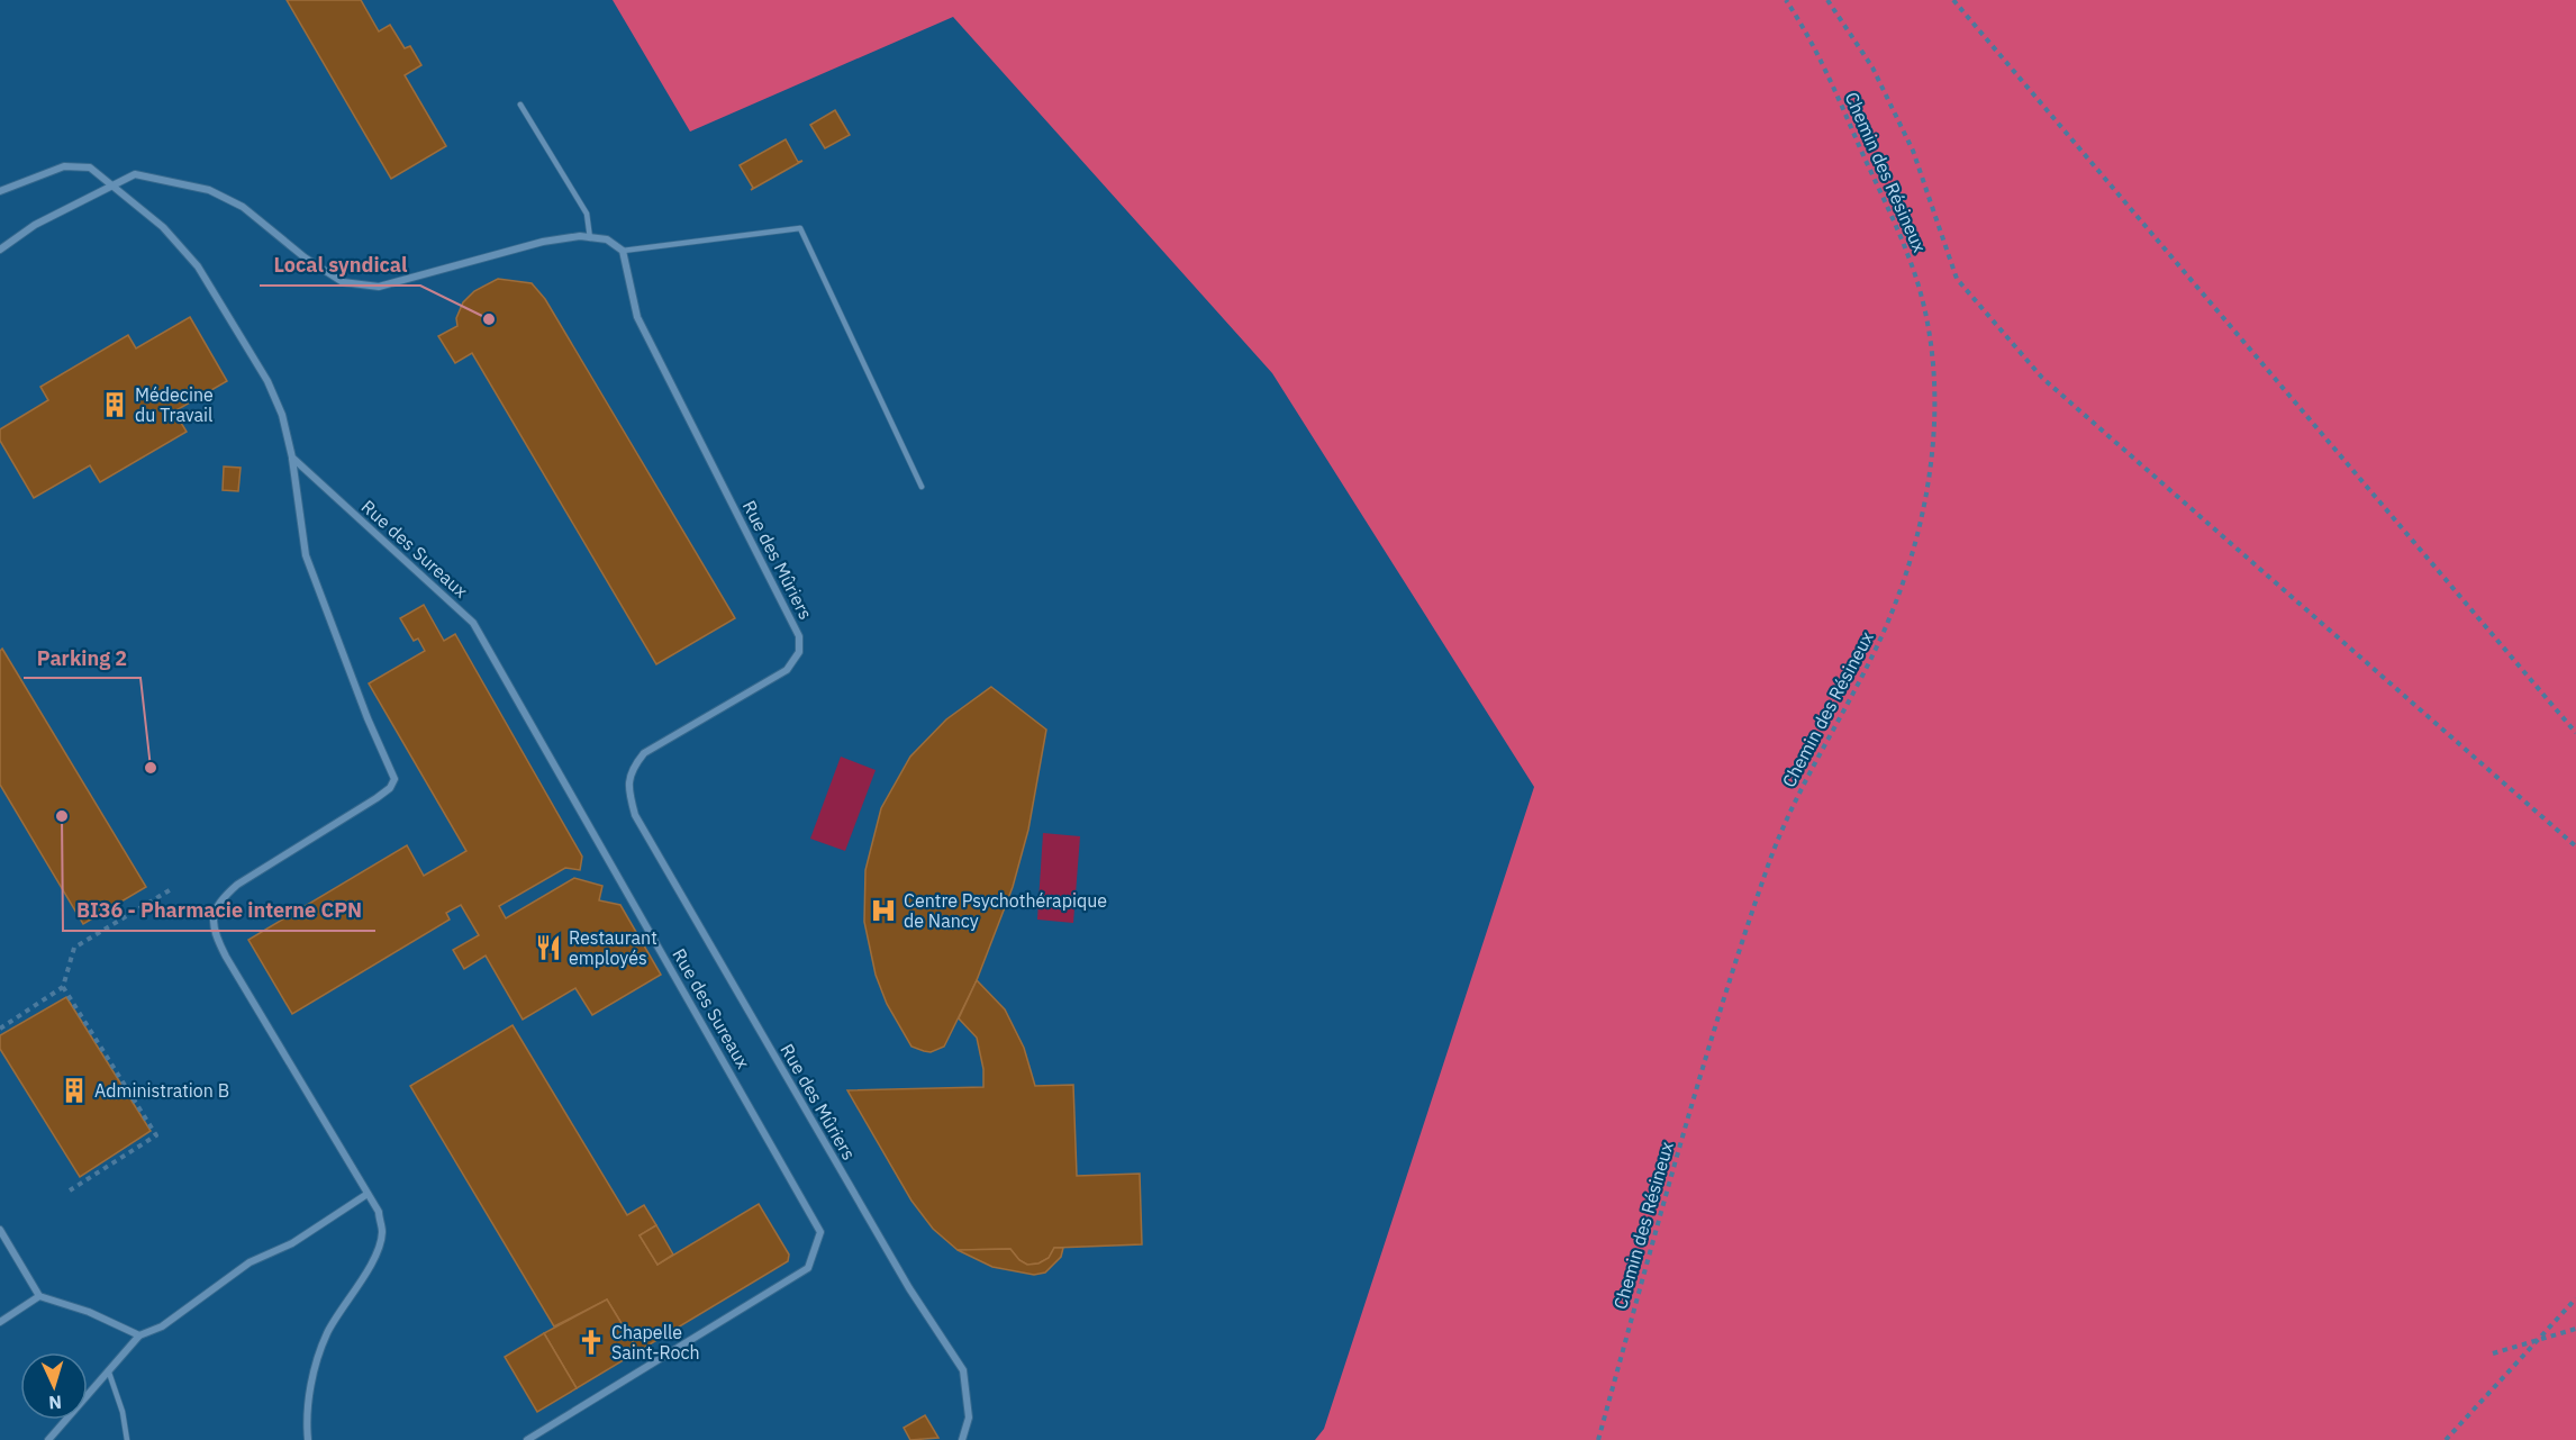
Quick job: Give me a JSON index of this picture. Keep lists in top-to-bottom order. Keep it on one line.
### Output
{"streets":{"street":["Rue des Sureaux","Rue des Mûriers"],"path":["Chemin des Résineux"]},"places":{"other":["Local syndical","Parking 2","BI36 - Pharmacie interne CPN"],"building":["Médecine du Travail","Administration B"],"hospital":["Centre Psychothérapique de Nancy"],"restaurant":["Restaurant employés"],"church":["Chapelle Saint-Roch"]},"north":"bottom"}
